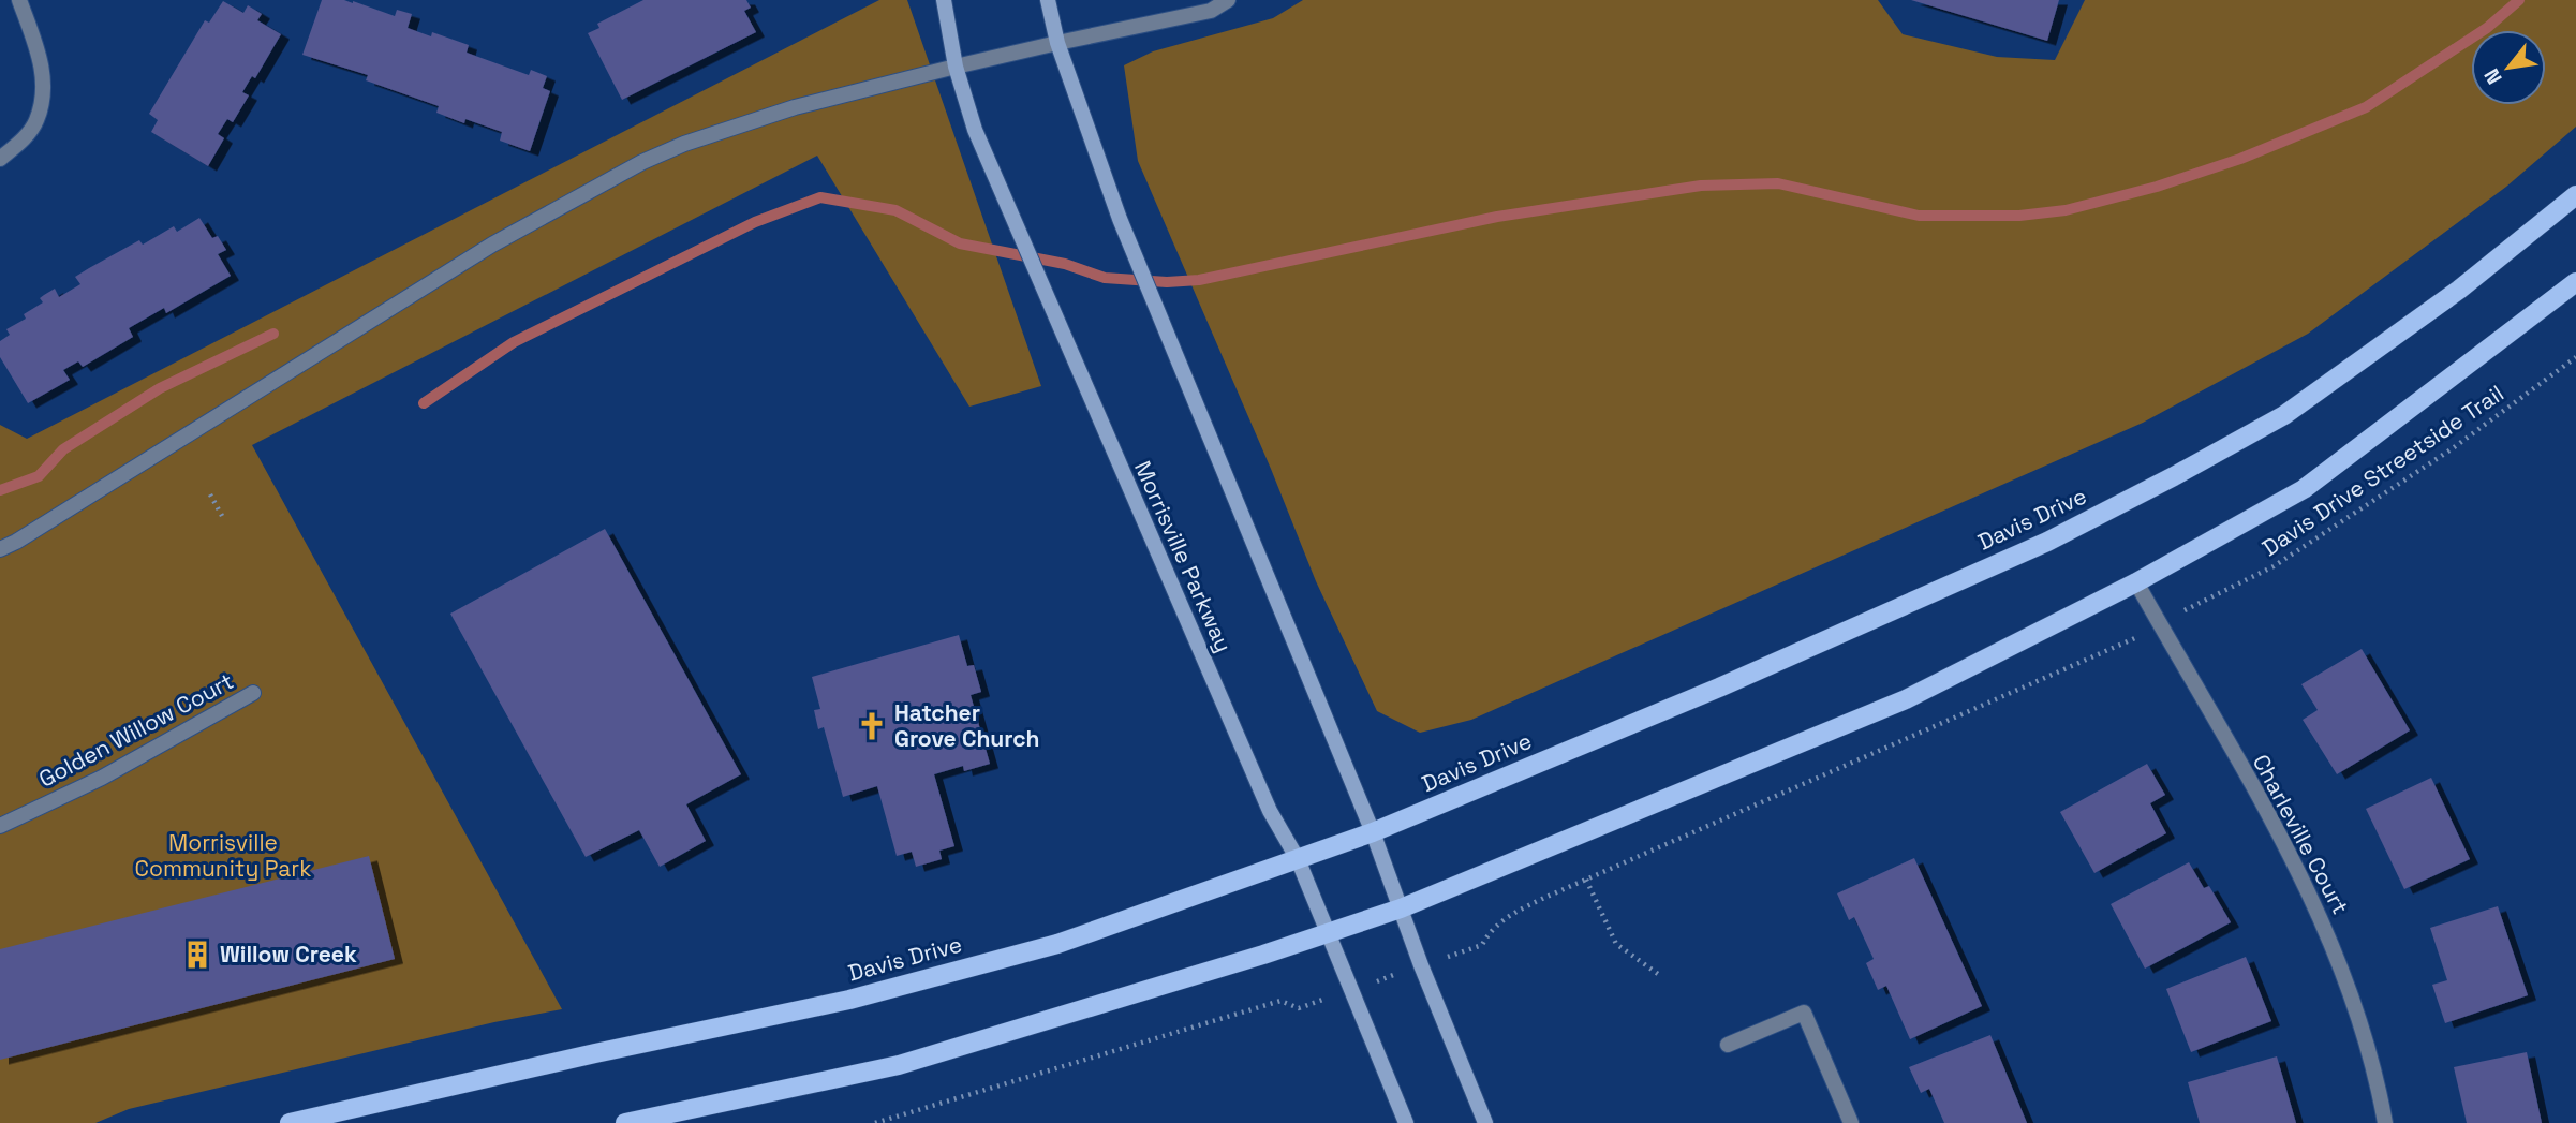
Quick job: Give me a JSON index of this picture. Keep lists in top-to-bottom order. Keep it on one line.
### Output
{"streets":{"main road":["Davis Drive","Morrisville Parkway"],"street":["Golden Willow Court","Charleville Court"],"path":["Davis Drive Streetside Trail"]},"crossings":[["Davis Drive","Morrisville Parkway"]],"parks":["Morrisville Community Park"],"places":{"church":["Hatcher Grove Church"],"building":["Willow Creek"]},"north":"bottom left"}
